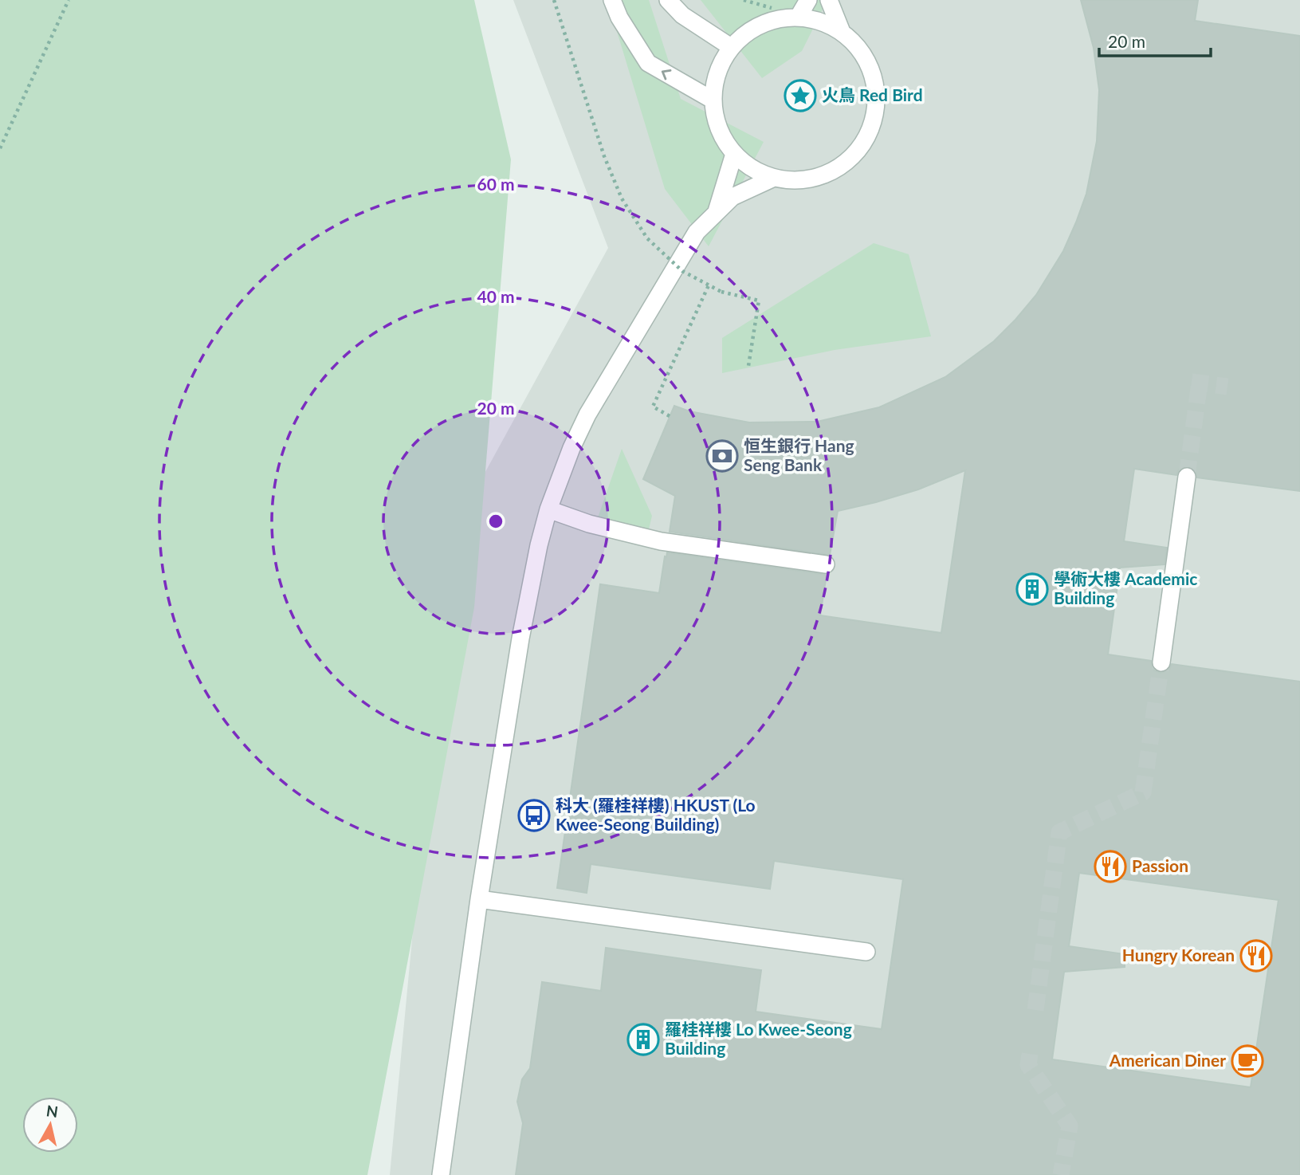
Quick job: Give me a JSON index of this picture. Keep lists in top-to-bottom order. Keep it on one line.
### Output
{"places":{"place":["火鳥 Red Bird"],"bank":["恒生銀行 Hang Seng Bank"],"building":["學術大樓 Academic Building","羅桂祥樓 Lo Kwee-Seong Building"],"bus stop":["科大 (羅桂祥樓) HKUST (Lo Kwee-Seong Building)"],"restaurant":["Passion","Hungry Korean"],"cafe":["American Diner"]},"scale_bar":"20 m","north":"top","rings":["60 m","40 m","20 m"]}
